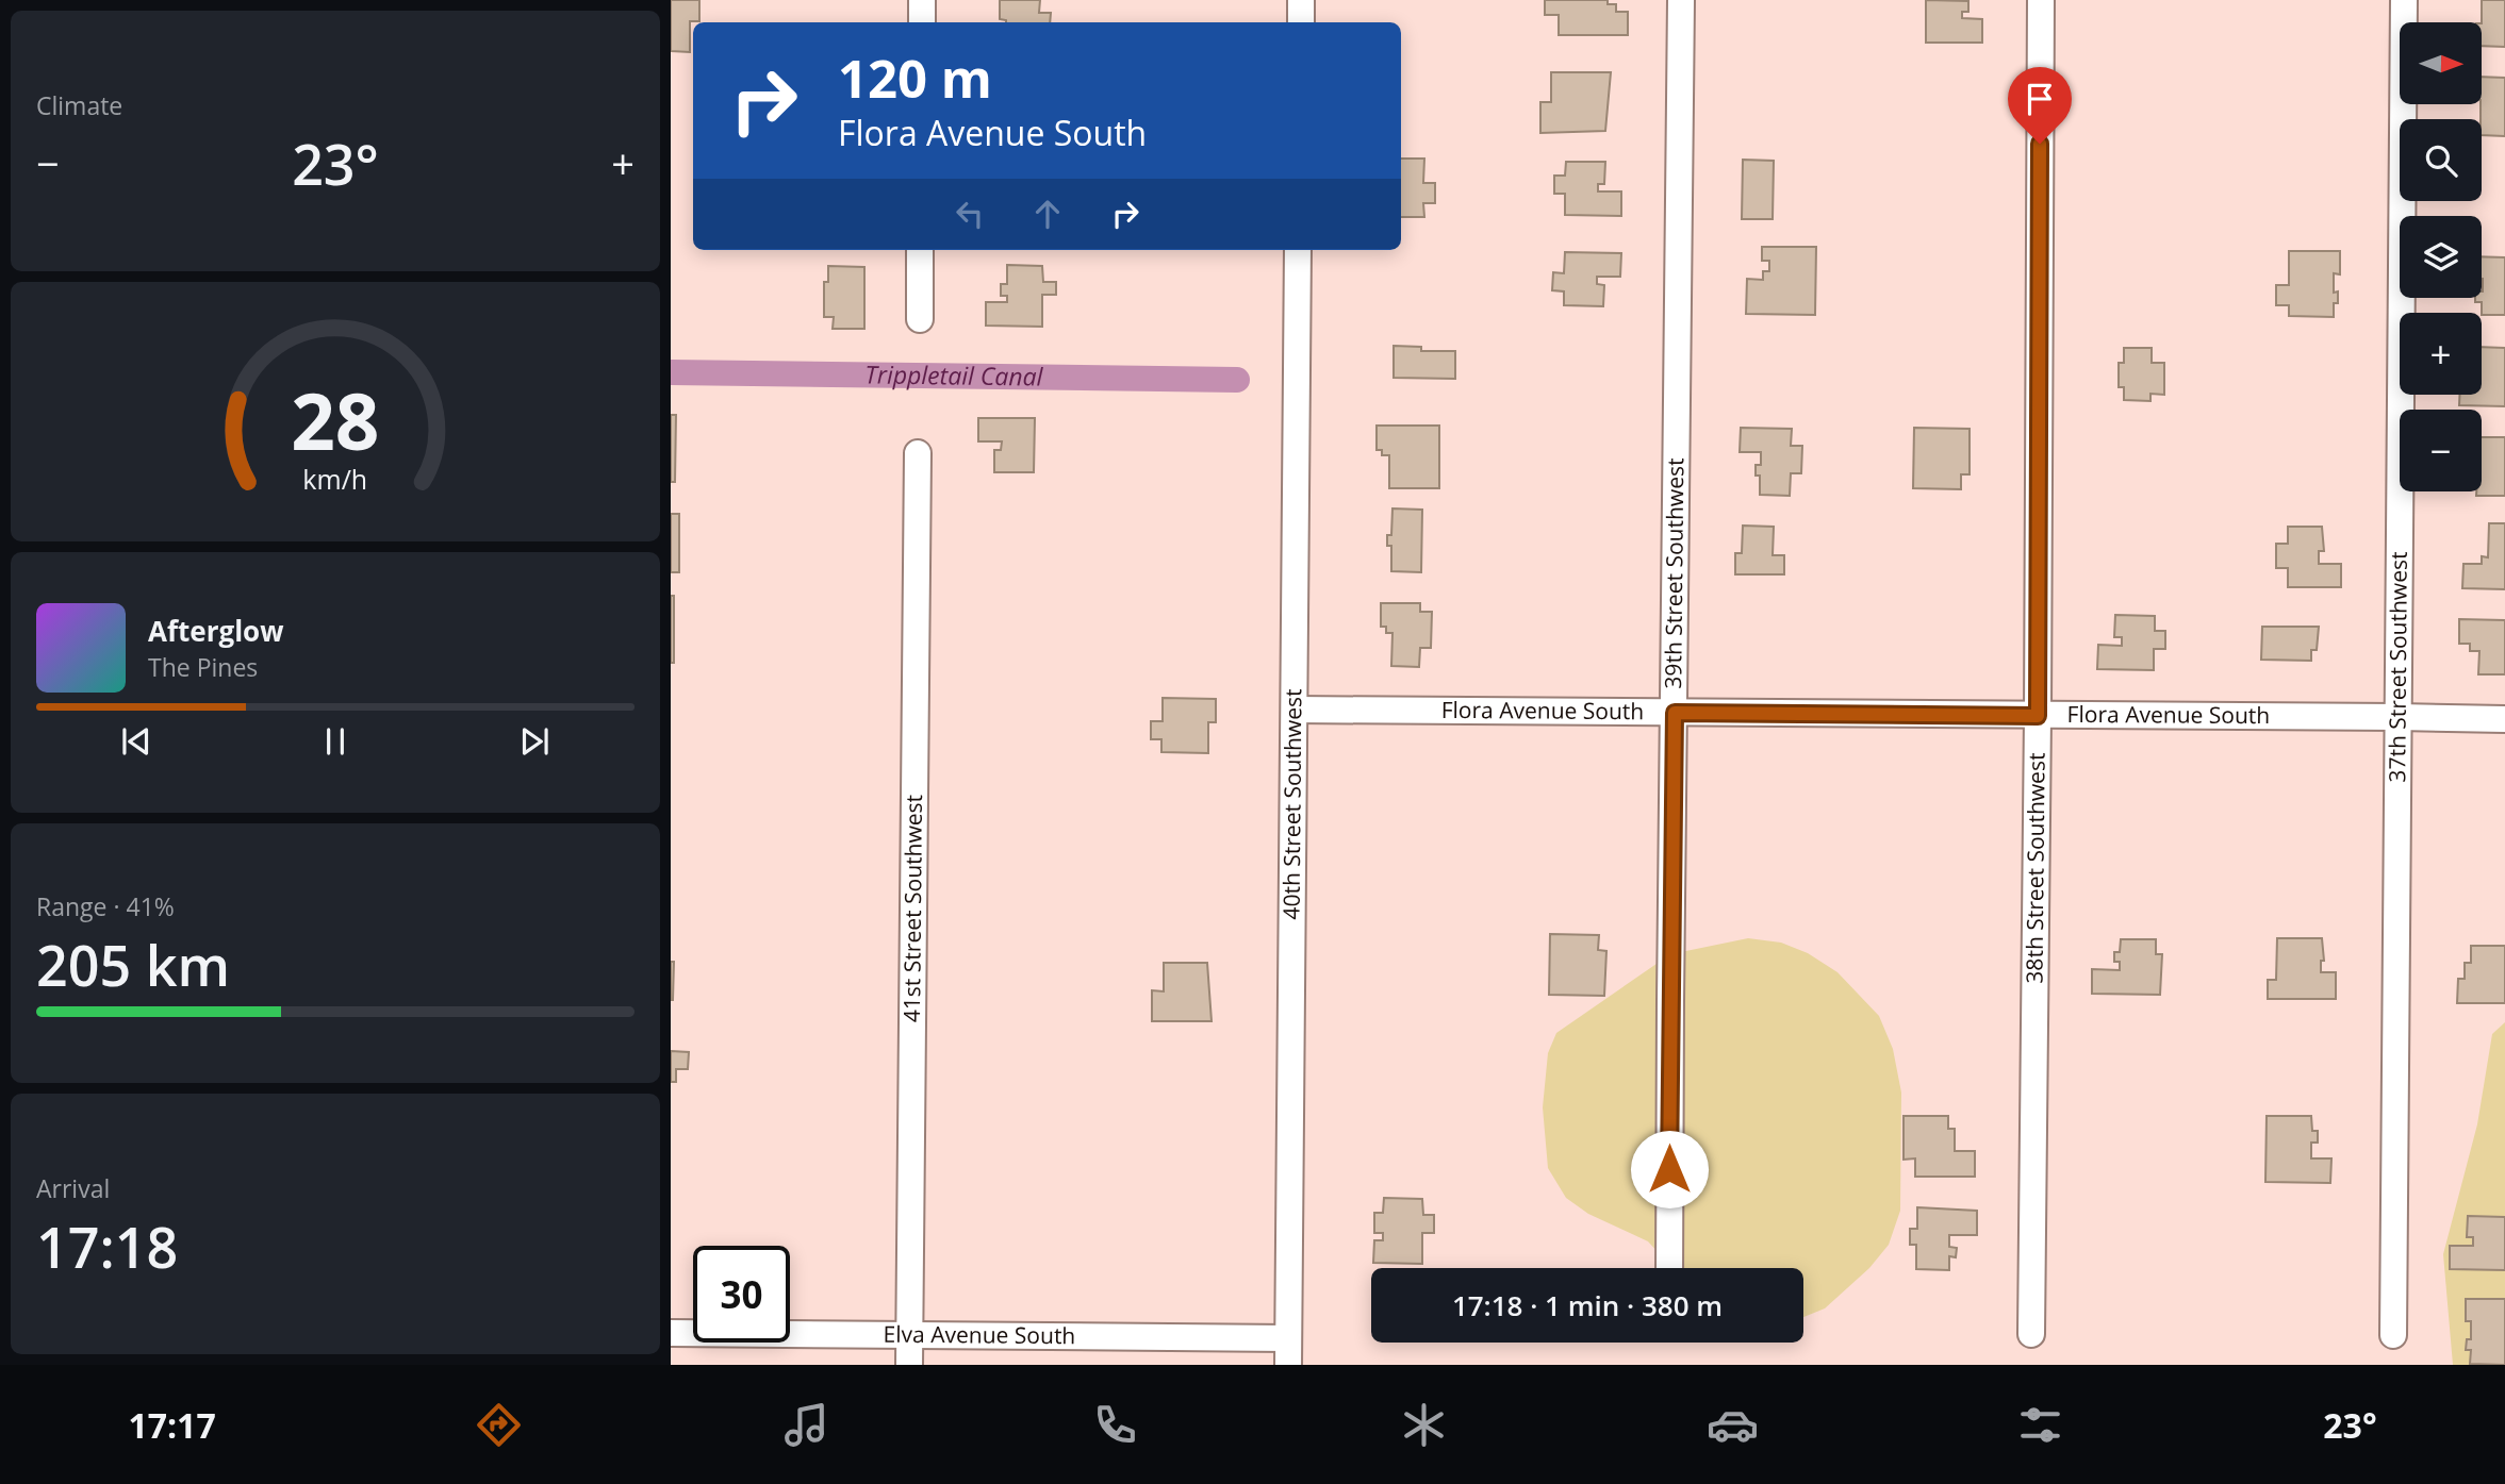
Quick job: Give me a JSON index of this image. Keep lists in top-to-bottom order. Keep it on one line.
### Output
{"streets":{"street":["39th Street Southwest","37th Street Southwest","Flora Avenue South","40th Street Southwest","38th Street Southwest","41st Street Southwest","Elva Avenue South"]},"crossings":[["39th Street Southwest","Flora Avenue South"],["37th Street Southwest","Flora Avenue South"],["Flora Avenue South","40th Street Southwest"],["Flora Avenue South","38th Street Southwest"],["40th Street Southwest","Elva Avenue South"],["41st Street Southwest","Elva Avenue South"]],"water":["Trippletail Canal"],"north":"right","page":{"tile":["Climate",["Range · 41%","205 km"],["Arrival","17:18"]],"map_buttons":["+","−"],"turn":["120 m","Flora Avenue South"],"heat":["−","23°","+"],"song":["Afterglow","The Pines"],"limit":"30","trip":"17:18 · 1 min · 380 m","tabs":["17:17","23°"],"gauge":["28","km/h"]}}
